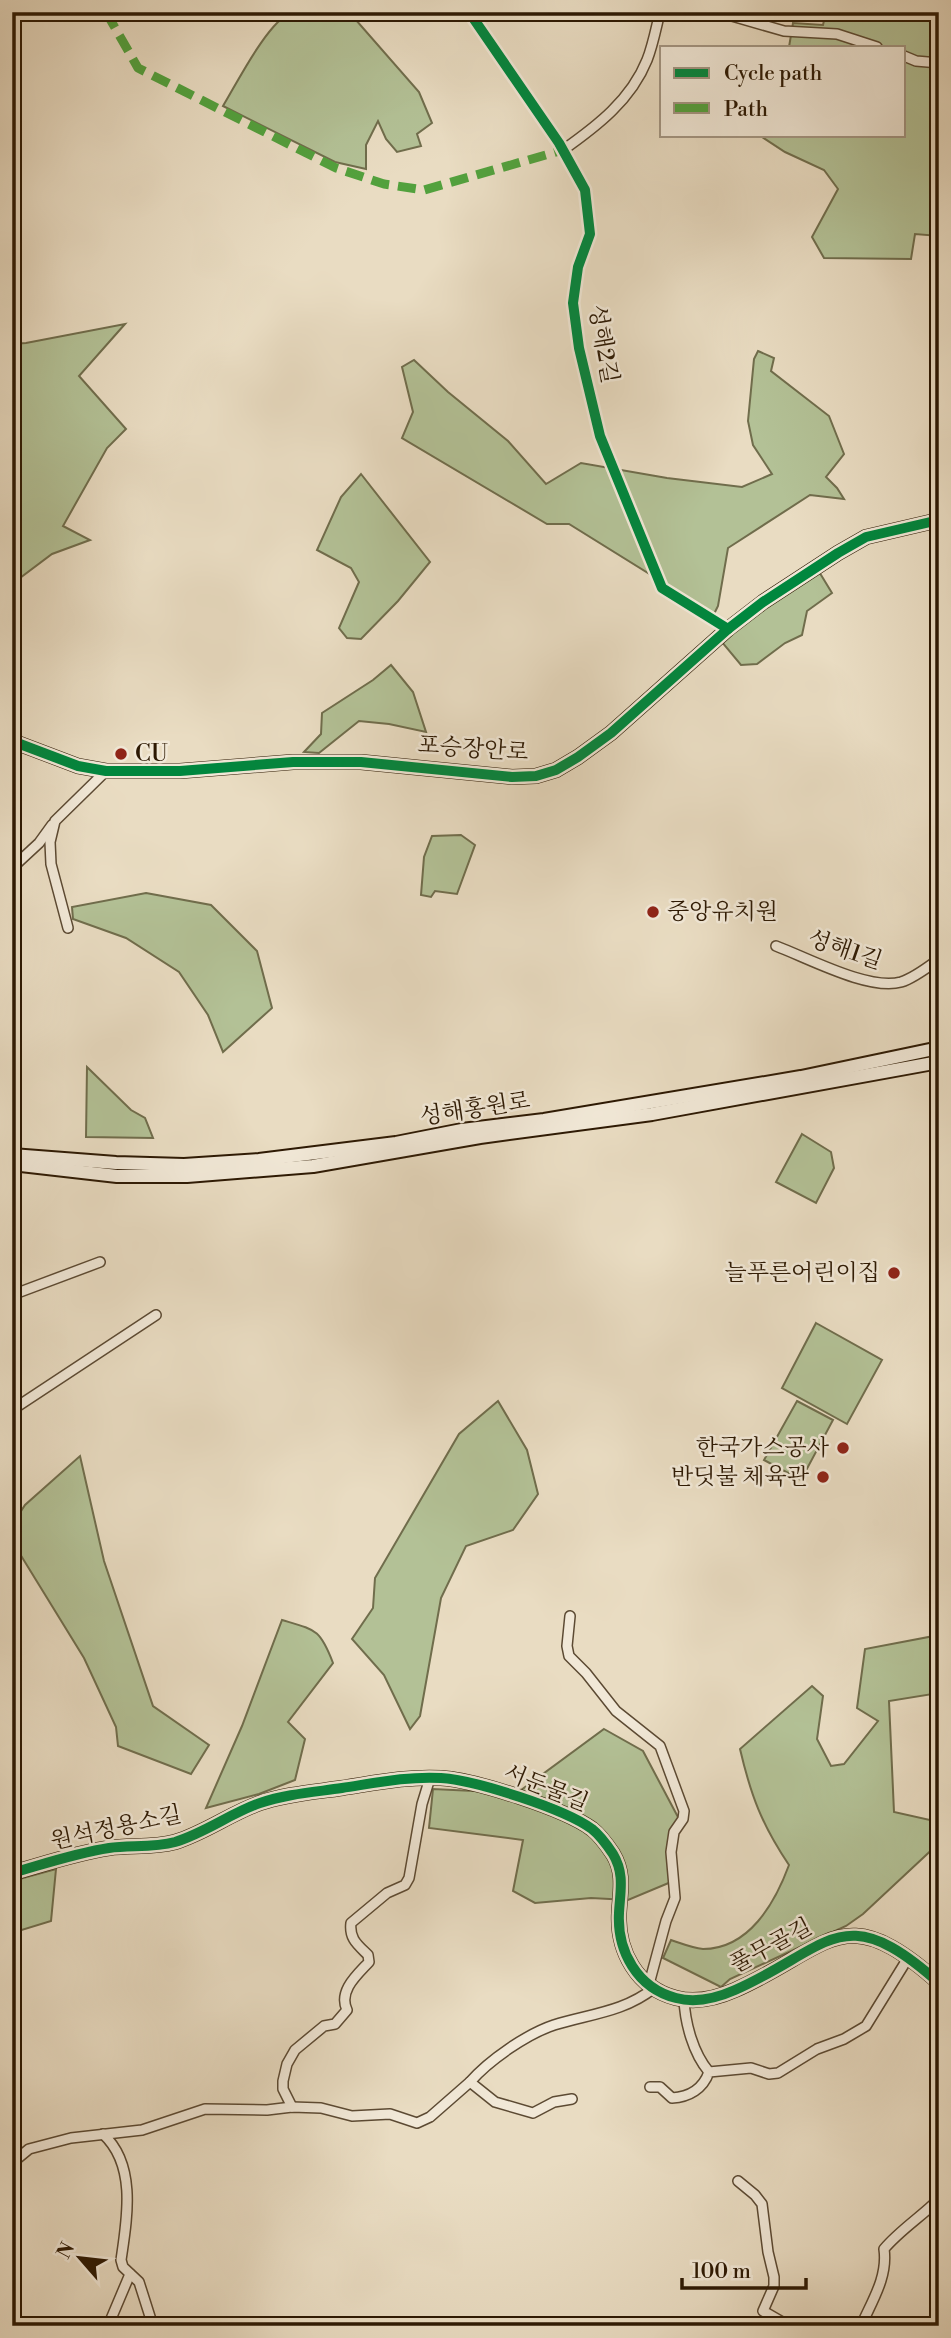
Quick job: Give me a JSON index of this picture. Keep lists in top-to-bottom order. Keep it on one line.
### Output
{"streets":{"street":["성해2길","포승장안로","성해1길","성해홍원로","서둔물길","원석정용소길","풀무골길"]},"crossings":[["성해2길","포승장안로"],["서둔물길","원석정용소길"],["서둔물길","풀무골길"]],"places":["CU","중앙유치원","늘푸른어린이집","한국가스공사","반딧불 체육관"],"legend":["Cycle path","Path"],"scale_bar":"100 m","north":"top left"}
